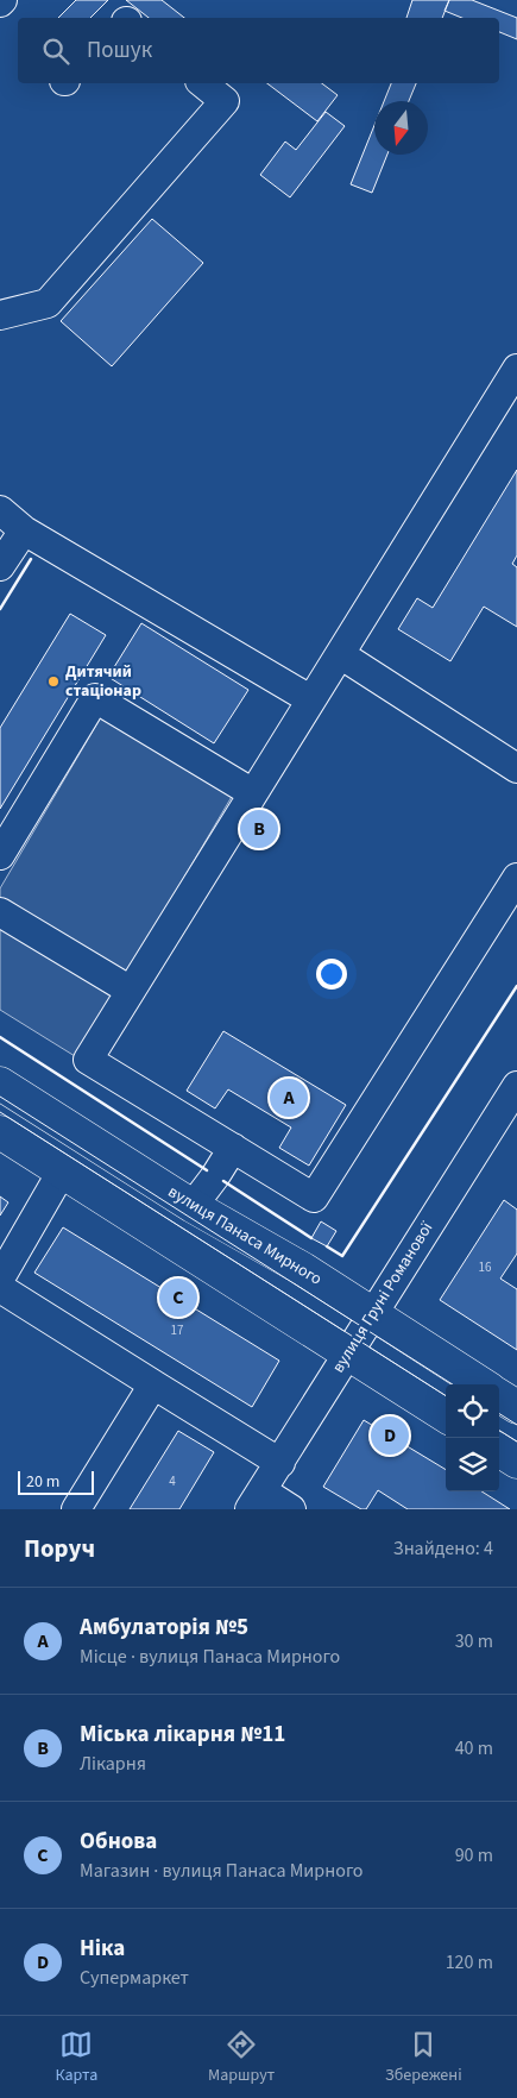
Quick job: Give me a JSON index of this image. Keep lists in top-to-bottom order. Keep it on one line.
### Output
{"streets":{"main road":["вулиця Панаса Мирного"],"street":["вулиця Груні Романової"]},"crossings":[["вулиця Панаса Мирного","вулиця Груні Романової"]],"places":["Дитячий стаціонар"],"house_numbers":["16","17","4"],"scale_bar":"20 m","north":"bottom","page":{"search":"Пошук","pins":["B","A","C","D"],"scale":"20 m","heading":["Поруч","Знайдено: 4"],"list":[{"mark":"A","name":"Амбулаторія №5","note":"Місце · вулиця Панаса Мирного","value":"30 m"},{"mark":"B","name":"Міська лікарня №11","note":"Лікарня","value":"40 m"},{"mark":"C","name":"Обнова","note":"Магазин · вулиця Панаса Мирного","value":"90 m"},{"mark":"D","name":"Ніка","note":"Супермаркет","value":"120 m"}],"nav":["Карта","Маршрут","Збережені"]}}
